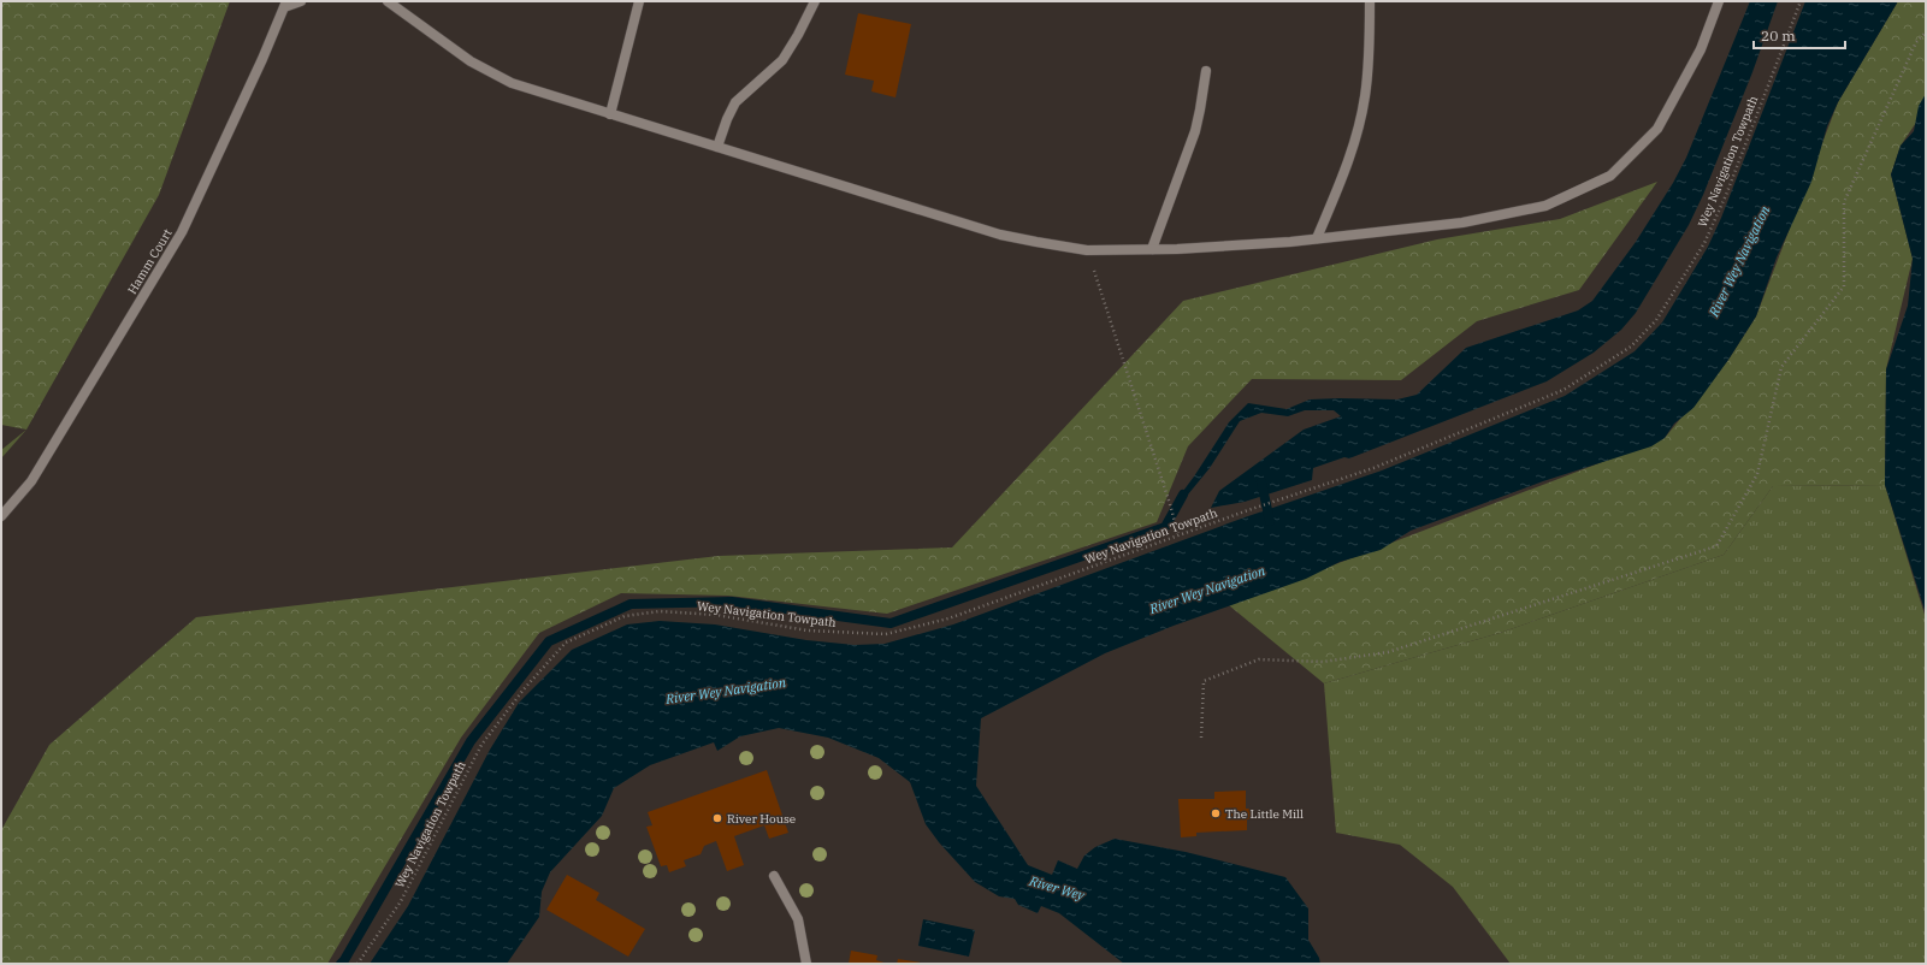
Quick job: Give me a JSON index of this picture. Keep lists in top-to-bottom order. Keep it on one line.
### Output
{"streets":{"street":["Hamm Court"],"path":["Wey Navigation Towpath"]},"water":["River Wey Navigation","River Wey"],"places":["The Little Mill","River House"],"scale_bar":"20 m"}
